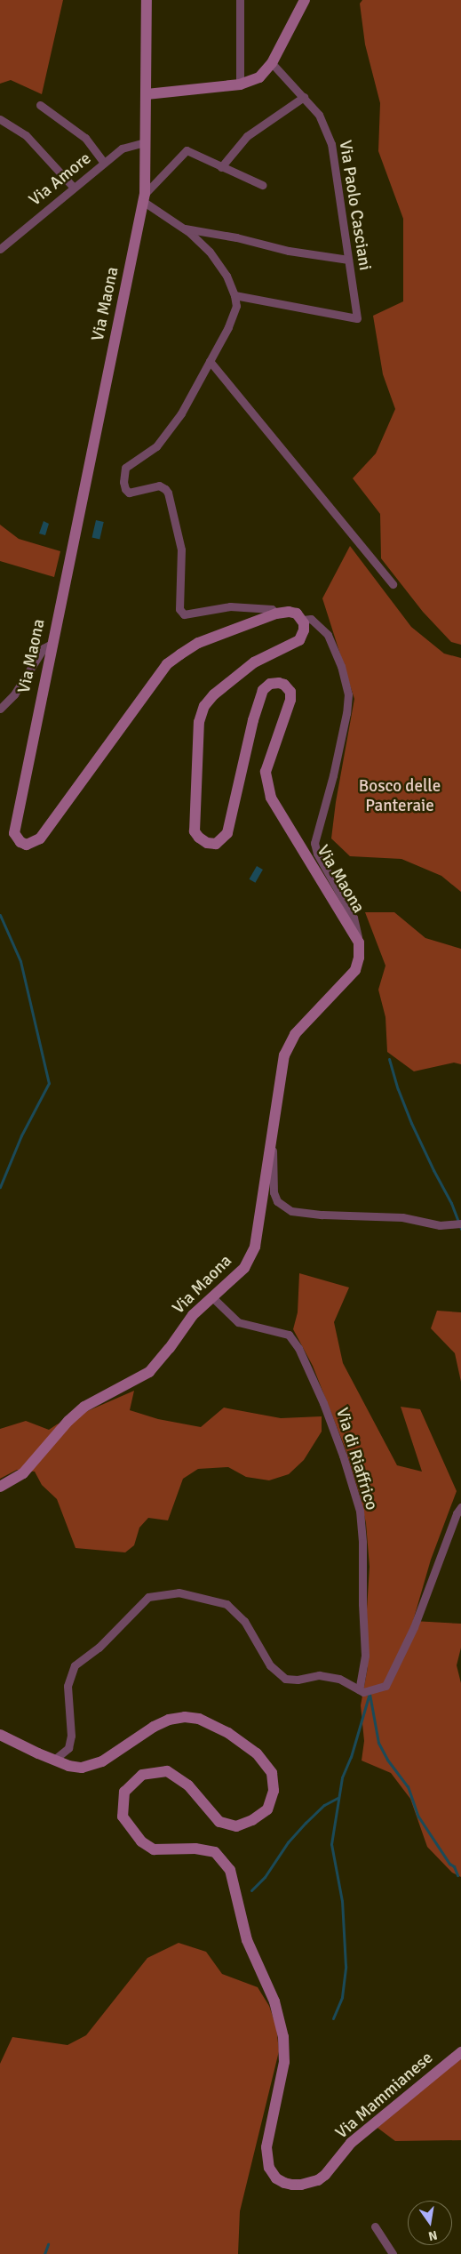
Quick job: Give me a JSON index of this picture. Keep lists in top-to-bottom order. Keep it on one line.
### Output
{"streets":{"main road":["Via Maona","Via Mammianese"],"street":["Via Amore","Via Paolo Casciani","Via di Riaffrico"]},"crossings":[["Via Amore","Via Maona"],["Via Maona","Via di Riaffrico"]],"parks":["Bosco delle Panteraie"],"north":"bottom"}
